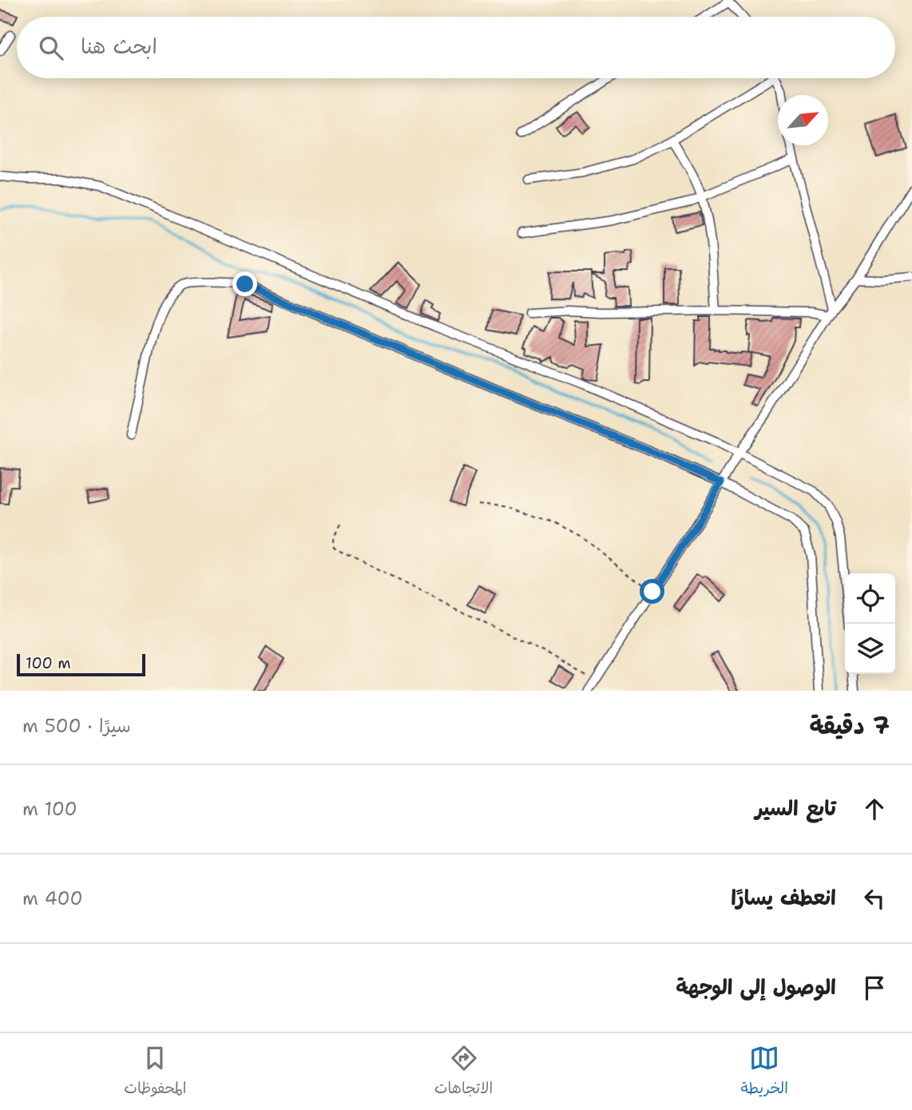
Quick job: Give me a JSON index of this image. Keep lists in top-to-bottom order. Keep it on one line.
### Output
{"scale_bar":"100 m","north":"top right","page":{"search":"ابحث هنا","scale":"100 m","heading":["7 دقيقة","سيرًا · 500 m"],"list":[["تابع السير","100 m"],["انعطف يسارًا","400 m"],"الوصول إلى الوجهة"],"nav":["الخريطة","الاتجاهات","المحفوظات"]}}
